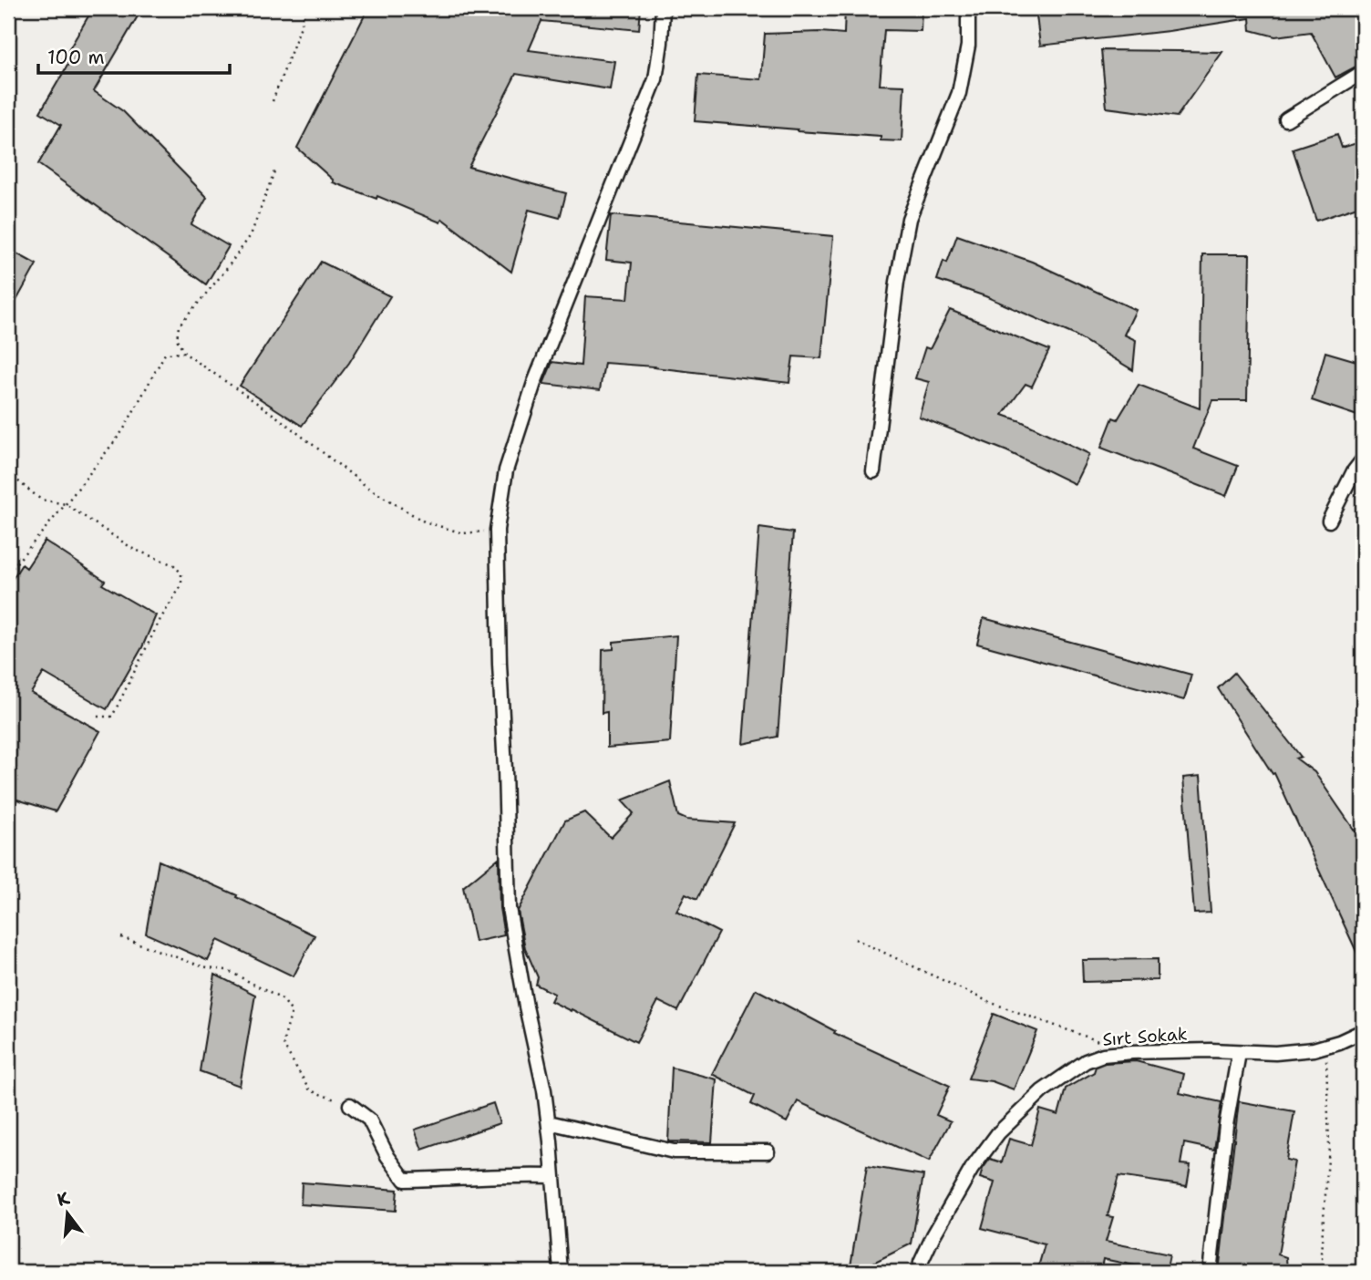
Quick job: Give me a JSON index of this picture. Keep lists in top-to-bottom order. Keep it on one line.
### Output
{"streets":{"street":["Sırt Sokak"]},"scale_bar":"100 m","north":"top"}
